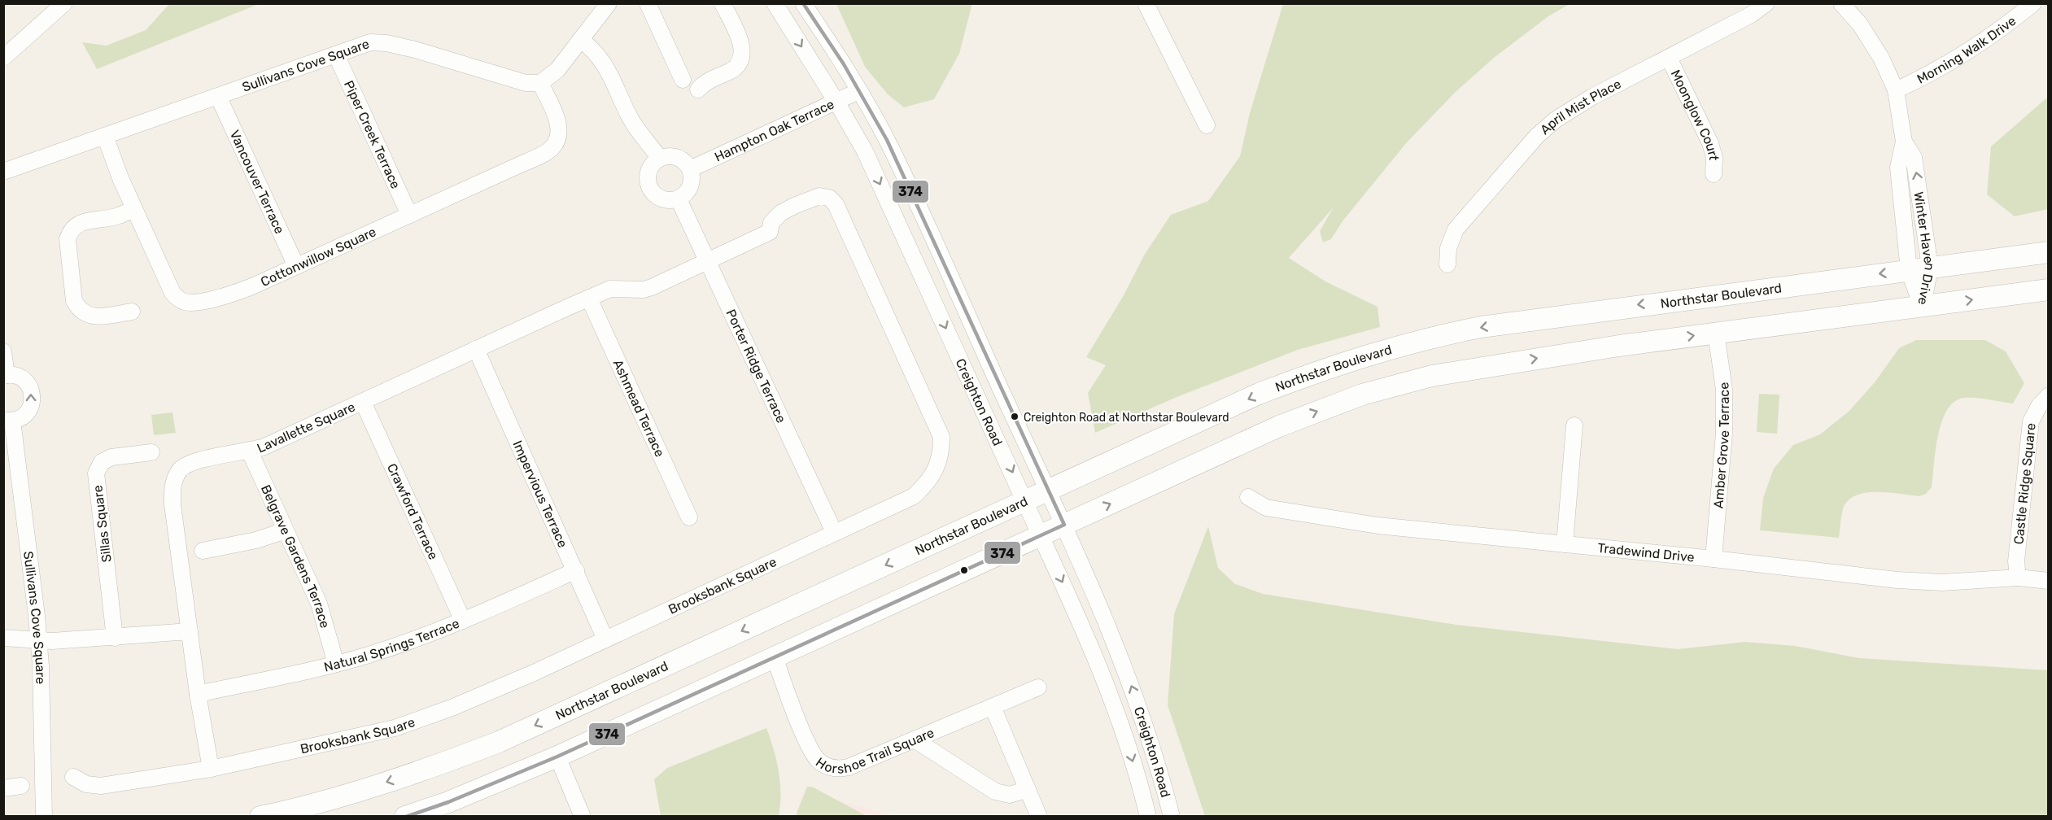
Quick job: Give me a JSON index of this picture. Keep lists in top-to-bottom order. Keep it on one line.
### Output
{"streets":{"main road":["Northstar Boulevard"],"street":["Morning Walk Drive","Sullivans Cove Square","April Mist Place","Moonglow Court","Hampton Oak Terrace","Piper Creek Terrace","Vancouver Terrace","Winter Haven Drive","Cottonwillow Square","Porter Ridge Terrace","Creighton Road","Ashmead Terrace","Lavallette Square","Amber Grove Terrace","Castle Ridge Square","Impervious Terrace","Crawford Terrace","Sillas Square","Tradewind Drive","Belgrave Gardens Terrace","Brooksbank Square","Natural Springs Terrace","Horshoe Trail Square"]},"crossings":[["Morning Walk Drive","Winter Haven Drive"],["Sullivans Cove Square","Piper Creek Terrace"],["Sullivans Cove Square","Vancouver Terrace"],["Sullivans Cove Square","Cottonwillow Square"],["April Mist Place","Moonglow Court"],["Hampton Oak Terrace","Porter Ridge Terrace"],["Hampton Oak Terrace","Creighton Road"],["Piper Creek Terrace","Cottonwillow Square"],["Vancouver Terrace","Cottonwillow Square"],["Winter Haven Drive","Northstar Boulevard"],["Northstar Boulevard","Creighton Road"],["Porter Ridge Terrace","Lavallette Square"],["Porter Ridge Terrace","Brooksbank Square"],["Ashmead Terrace","Lavallette Square"],["Lavallette Square","Impervious Terrace"],["Lavallette Square","Crawford Terrace"],["Lavallette Square","Belgrave Gardens Terrace"],["Lavallette Square","Brooksbank Square"],["Lavallette Square","Natural Springs Terrace"],["Amber Grove Terrace","Tradewind Drive"],["Castle Ridge Square","Tradewind Drive"],["Impervious Terrace","Brooksbank Square"],["Impervious Terrace","Natural Springs Terrace"],["Crawford Terrace","Natural Springs Terrace"],["Belgrave Gardens Terrace","Natural Springs Terrace"]],"places":["Creighton Road at Northstar Boulevard"],"lines":["transit line 374"]}
